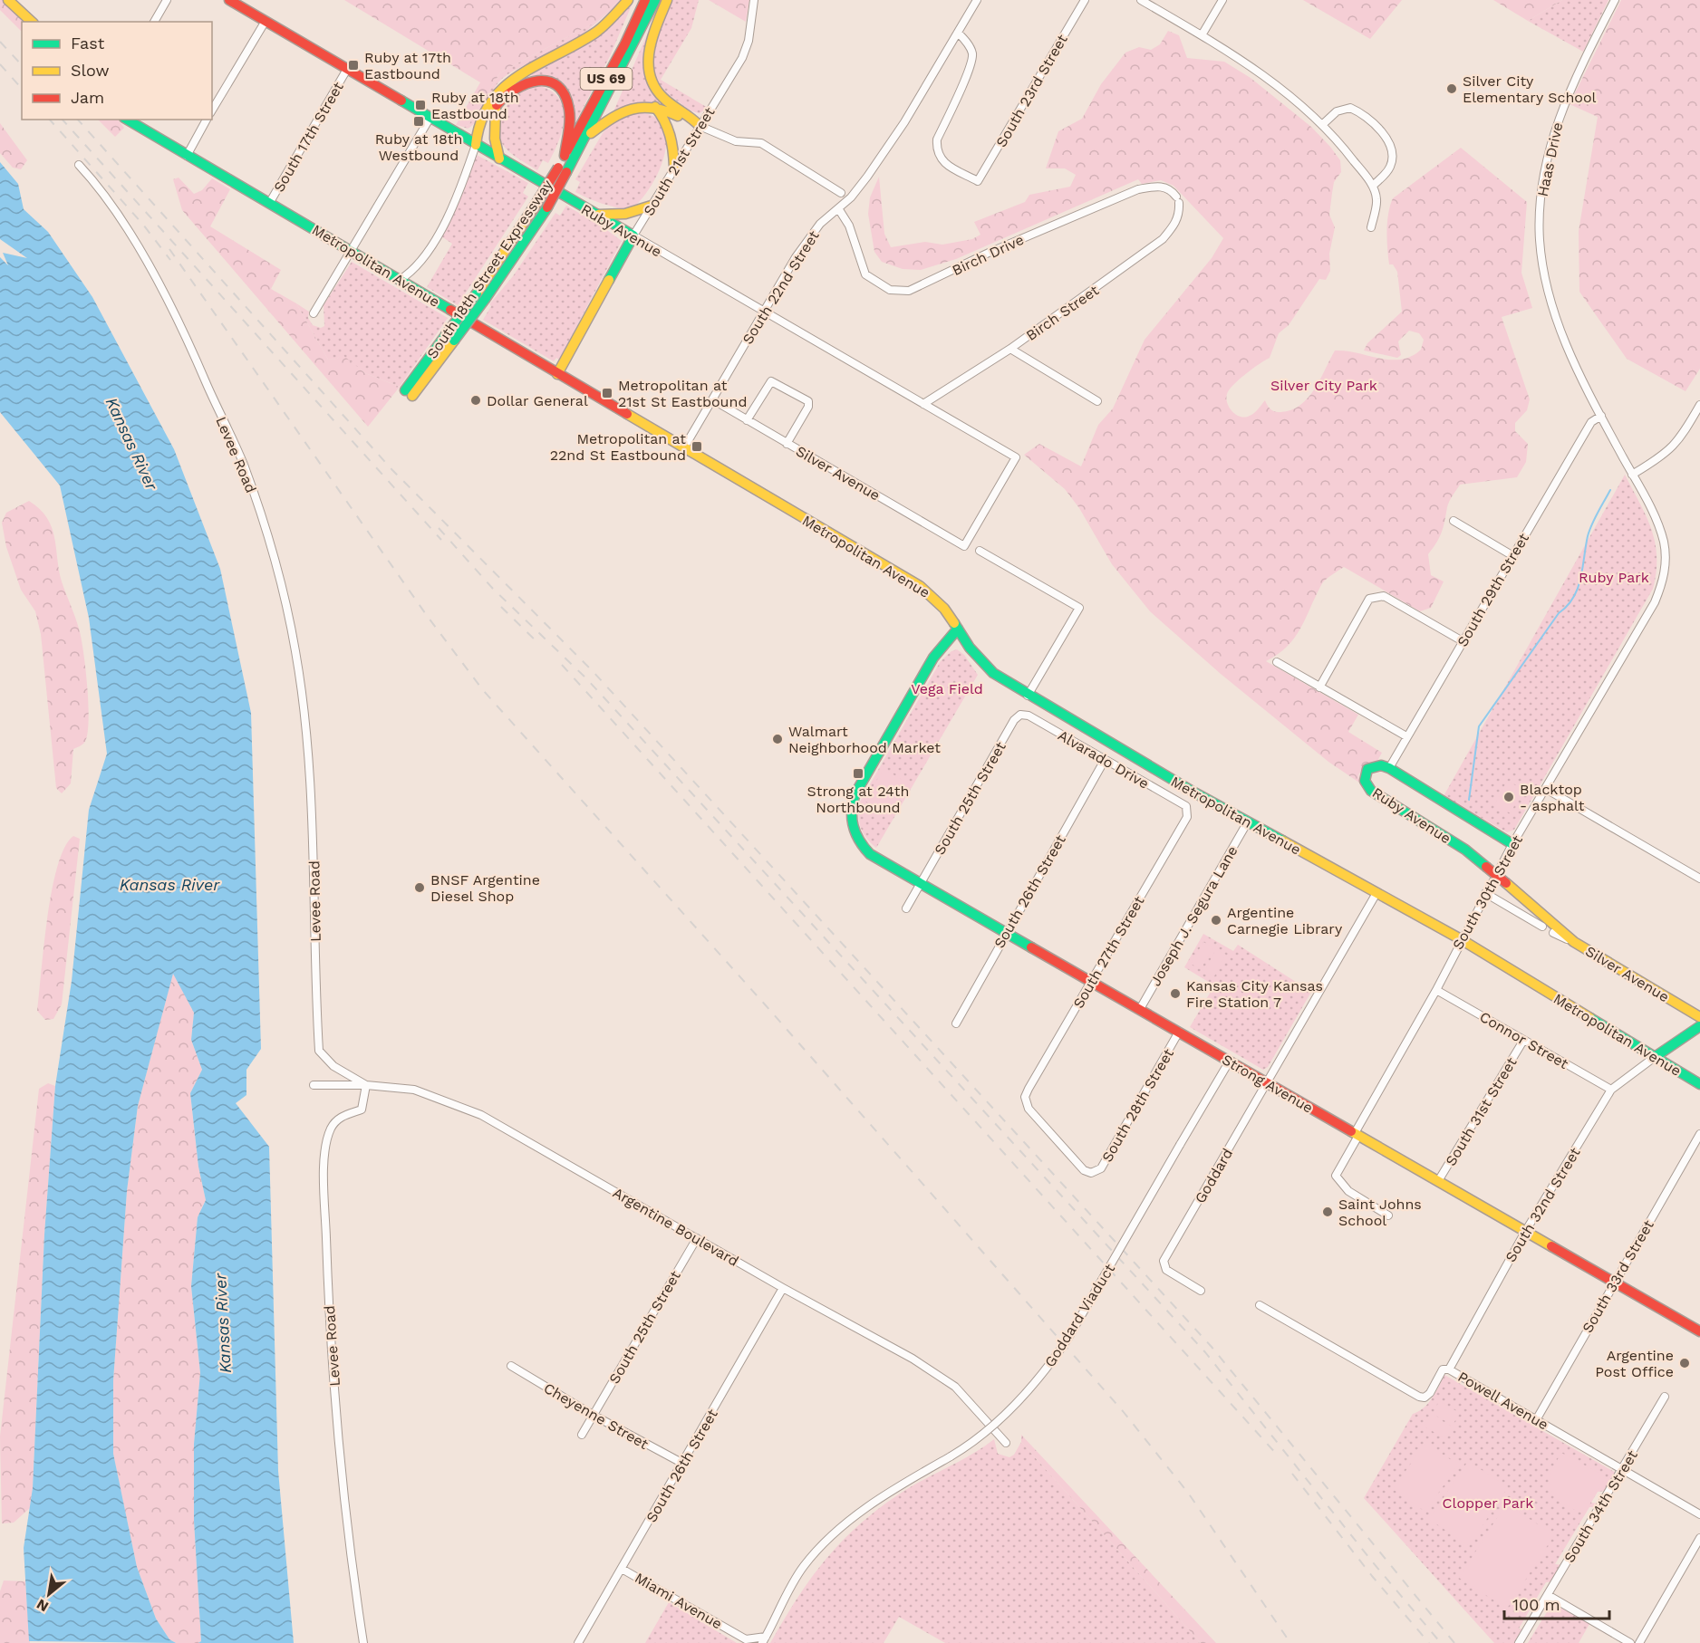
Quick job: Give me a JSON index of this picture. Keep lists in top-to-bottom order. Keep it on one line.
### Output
{"streets":{"main road":["US 69","South 21st Street","Ruby Avenue","Metropolitan Avenue","South 18th Street Expressway","Silver Avenue","Strong Avenue"],"street":["South 23rd Street","South 17th Street","Haas Drive","Birch Drive","South 22nd Street","Birch Street","Levee Road","South 29th Street","Alvarado Drive","South 25th Street","South 26th Street","South 30th Street","Joseph J. Segura Lane","South 27th Street","Connor Street","South 28th Street","South 31st Street","Goddard","South 32nd Street","Argentine Boulevard","South 33rd Street","Goddard Viaduct","Powell Avenue","Cheyenne Street","South 34th Street","Miami Avenue"]},"crossings":[["South 23rd Street","South 22nd Street"],["South 17th Street","Ruby Avenue"],["South 17th Street","Metropolitan Avenue"],["Haas Drive","South 29th Street"],["Haas Drive","South 30th Street"],["South 21st Street","Ruby Avenue"],["South 21st Street","Metropolitan Avenue"],["Ruby Avenue","South 22nd Street"],["Ruby Avenue","Birch Street"],["Ruby Avenue","Silver Avenue"],["Ruby Avenue","South 29th Street"],["Ruby Avenue","South 30th Street"],["Birch Drive","South 22nd Street"],["Birch Drive","Birch Street"],["Metropolitan Avenue","South 22nd Street"],["Metropolitan Avenue","South 30th Street"],["Metropolitan Avenue","Joseph J. Segura Lane"],["Metropolitan Avenue","Strong Avenue"],["Metropolitan Avenue","South 32nd Street"],["South 22nd Street","Silver Avenue"],["Levee Road","Argentine Boulevard"],["Alvarado Drive","South 25th Street"],["Alvarado Drive","South 26th Street"],["Alvarado Drive","South 27th Street"],["South 25th Street","Strong Avenue"],["South 25th Street","Argentine Boulevard"],["South 25th Street","Cheyenne Street"],["South 26th Street","Strong Avenue"],["South 26th Street","Argentine Boulevard"],["South 26th Street","Cheyenne Street"],["South 26th Street","Miami Avenue"],["South 30th Street","Connor Street"],["South 30th Street","Strong Avenue"],["Joseph J. Segura Lane","Strong Avenue"],["South 27th Street","Strong Avenue"],["South 27th Street","South 28th Street"],["Connor Street","South 31st Street"],["Connor Street","South 32nd Street"],["Strong Avenue","South 28th Street"],["Strong Avenue","South 31st Street"],["Strong Avenue","Goddard"],["Strong Avenue","South 32nd Street"],["Strong Avenue","South 33rd Street"],["Strong Avenue","Goddard Viaduct"],["South 32nd Street","Powell Avenue"],["South 33rd Street","Powell Avenue"],["Goddard Viaduct","Miami Avenue"],["Powell Avenue","South 34th Street"]],"water":["Kansas River"],"parks":["Silver City Park","Ruby Park","Vega Field","Clopper Park"],"places":{"transit":["Ruby at 17th Eastbound","Ruby at 18th Eastbound","Ruby at 18th Westbound","Metropolitan at 21st St Eastbound","Metropolitan at 22nd St Eastbound","Strong at 24th Northbound"],"other":["Silver City Elementary School","Dollar General","Walmart Neighborhood Market","Blacktop - asphalt","BNSF Argentine Diesel Shop","Argentine Carnegie Library","Kansas City Kansas Fire Station 7","Saint Johns School","Argentine Post Office"]},"legend":["Fast","Slow","Jam"],"scale_bar":"100 m","north":"bottom left"}
